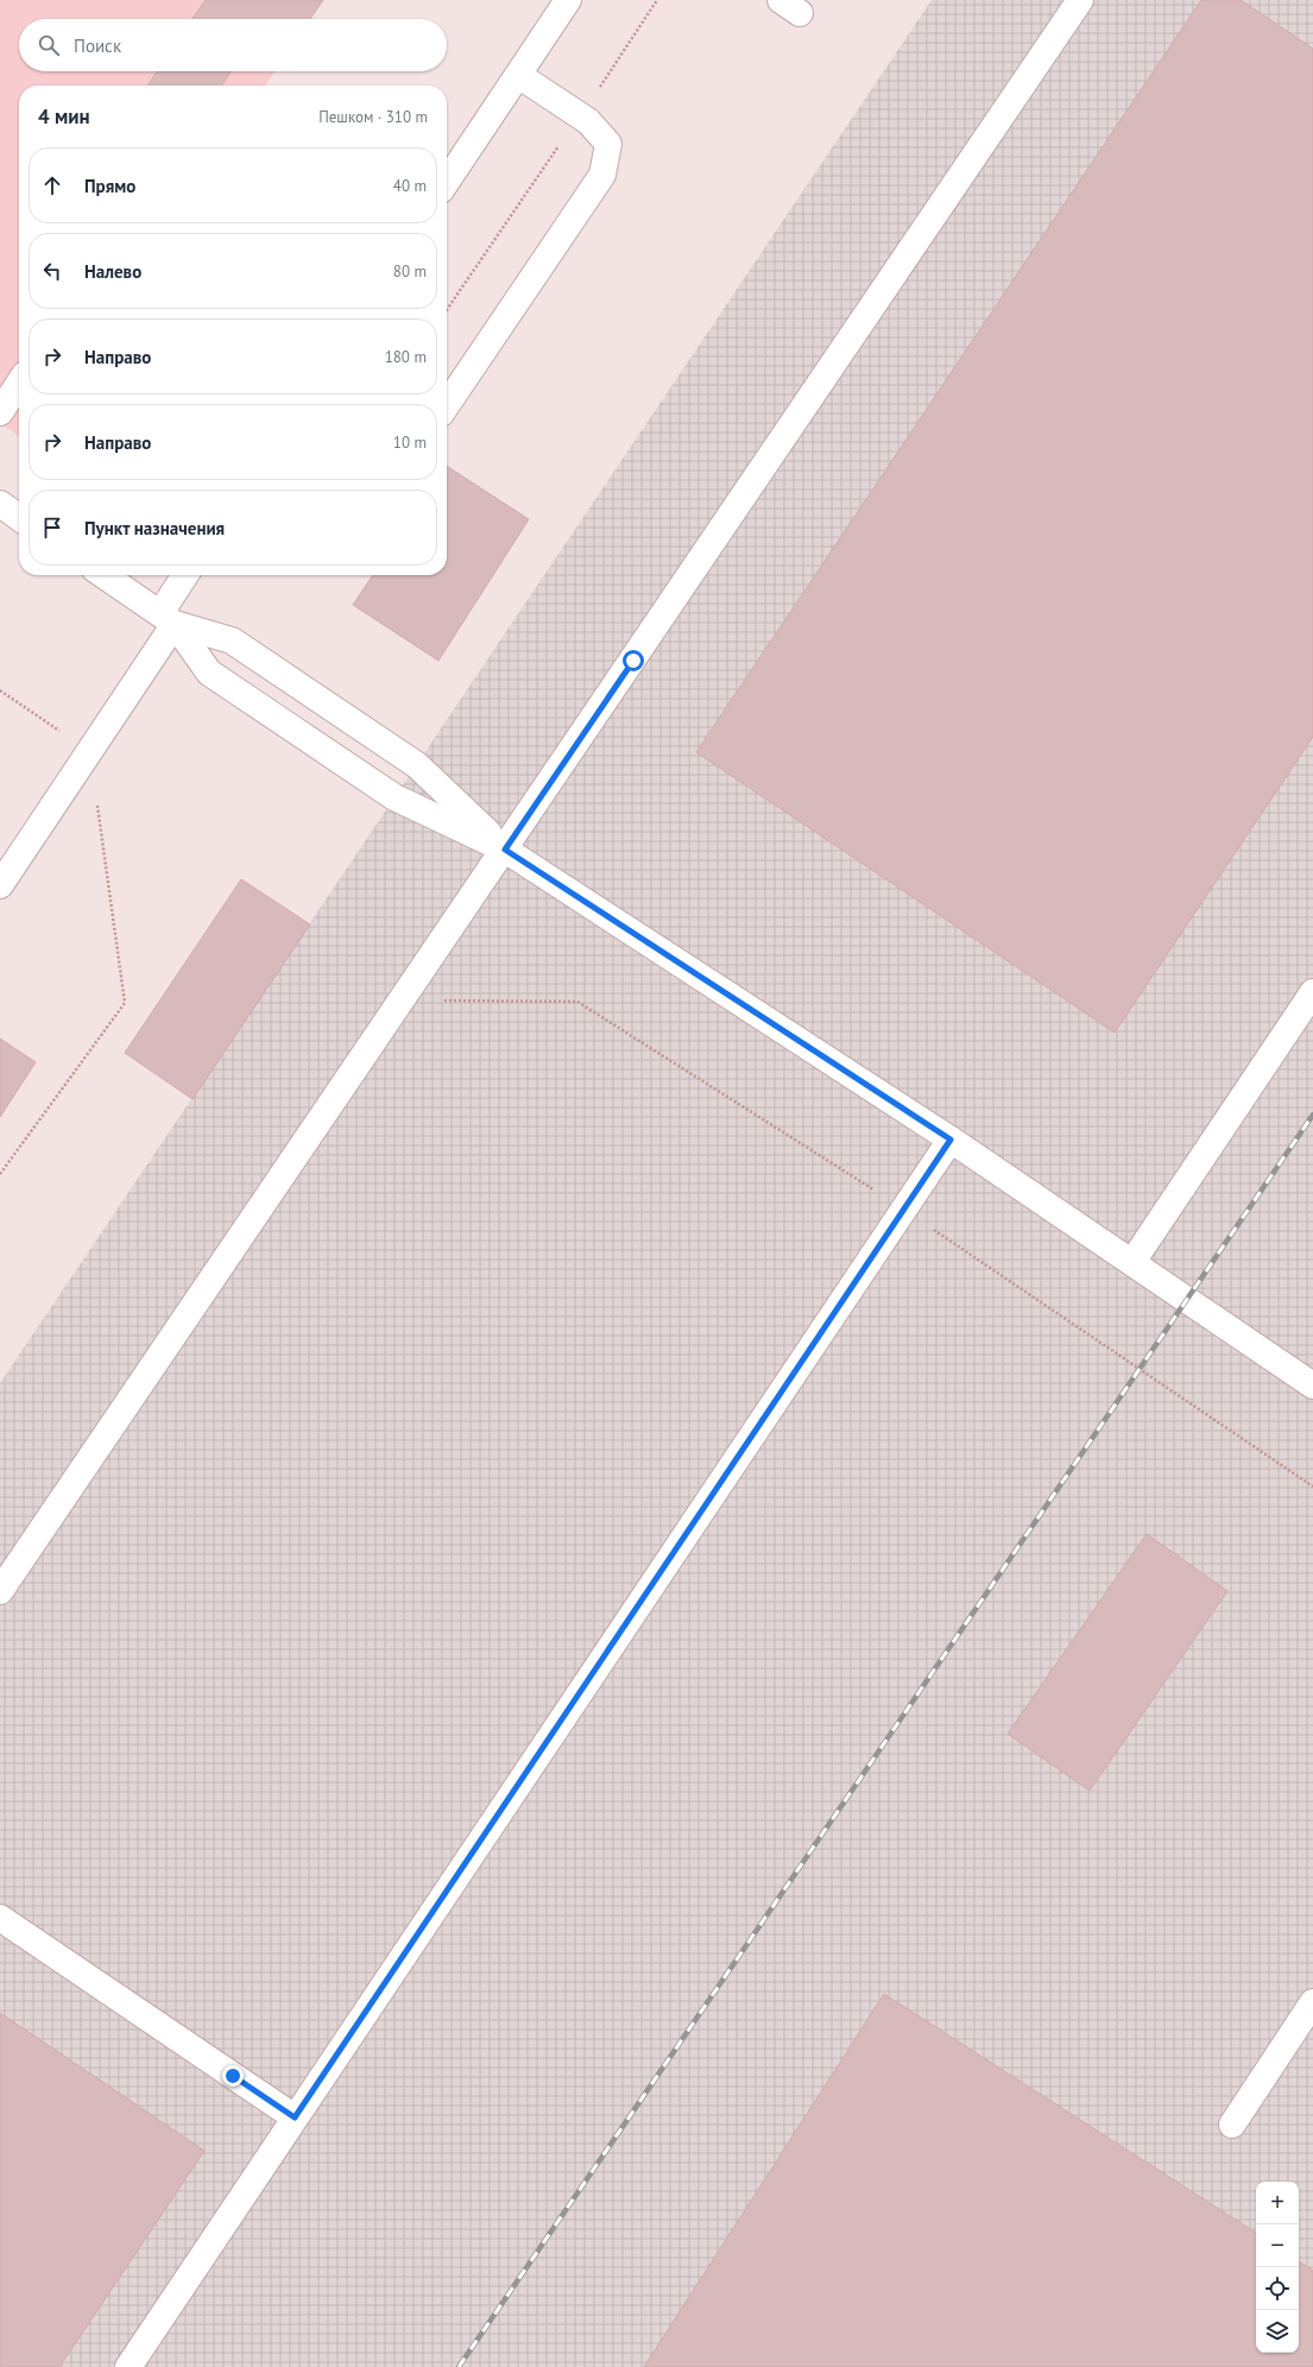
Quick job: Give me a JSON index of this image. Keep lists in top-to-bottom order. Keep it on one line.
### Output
{"page":{"search":"Поиск","heading":["4 мин","Пешком · 310 m"],"list":[["Прямо","40 m"],["Налево","80 m"],["Направо","180 m"],["Направо","10 m"],"Пункт назначения"],"map_buttons":["+","−"]}}
